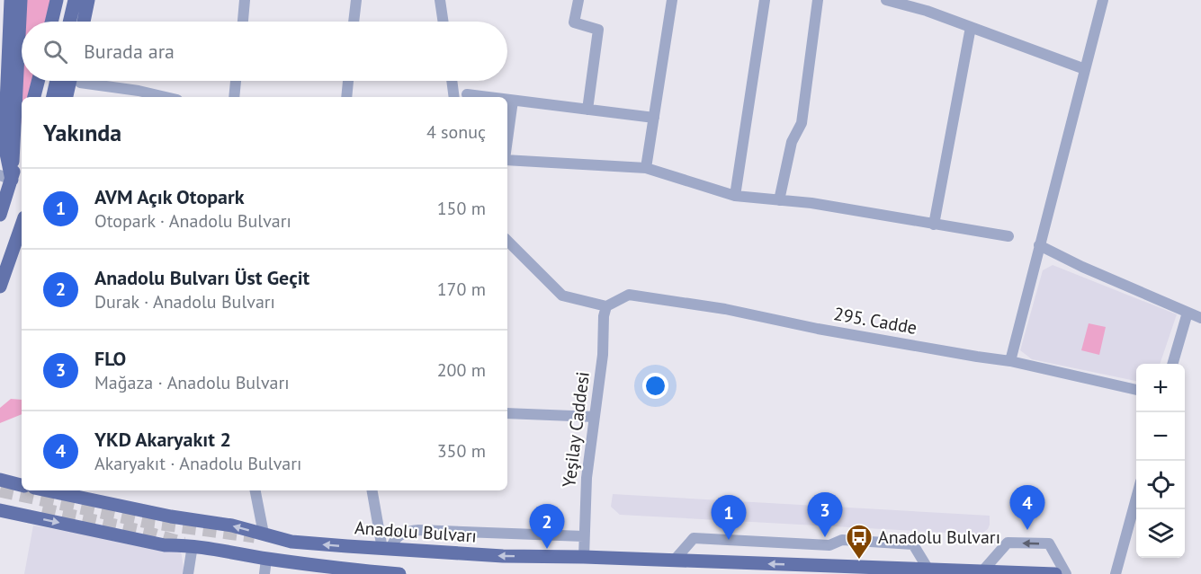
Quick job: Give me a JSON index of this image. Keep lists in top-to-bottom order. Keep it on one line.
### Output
{"streets":{"main road":["Anadolu Bulvarı"],"street":["295. Cadde","Yeşilay Caddesi"]},"crossings":[["295. Cadde","Yeşilay Caddesi"],["Yeşilay Caddesi","Anadolu Bulvarı"]],"places":{"bus stop":["Anadolu Bulvarı"]},"page":{"search":"Burada ara","heading":["Yakında","4 sonuç"],"list":[{"mark":"1","name":"AVM Açık Otopark","note":"Otopark · Anadolu Bulvarı","value":"150 m"},{"mark":"2","name":"Anadolu Bulvarı Üst Geçit","note":"Durak · Anadolu Bulvarı","value":"170 m"},{"mark":"3","name":"FLO","note":"Mağaza · Anadolu Bulvarı","value":"200 m"},{"mark":"4","name":"YKD Akaryakıt 2","note":"Akaryakıt · Anadolu Bulvarı","value":"350 m"}],"map_buttons":["+","−"],"pins":["4","3","1","2"]}}
